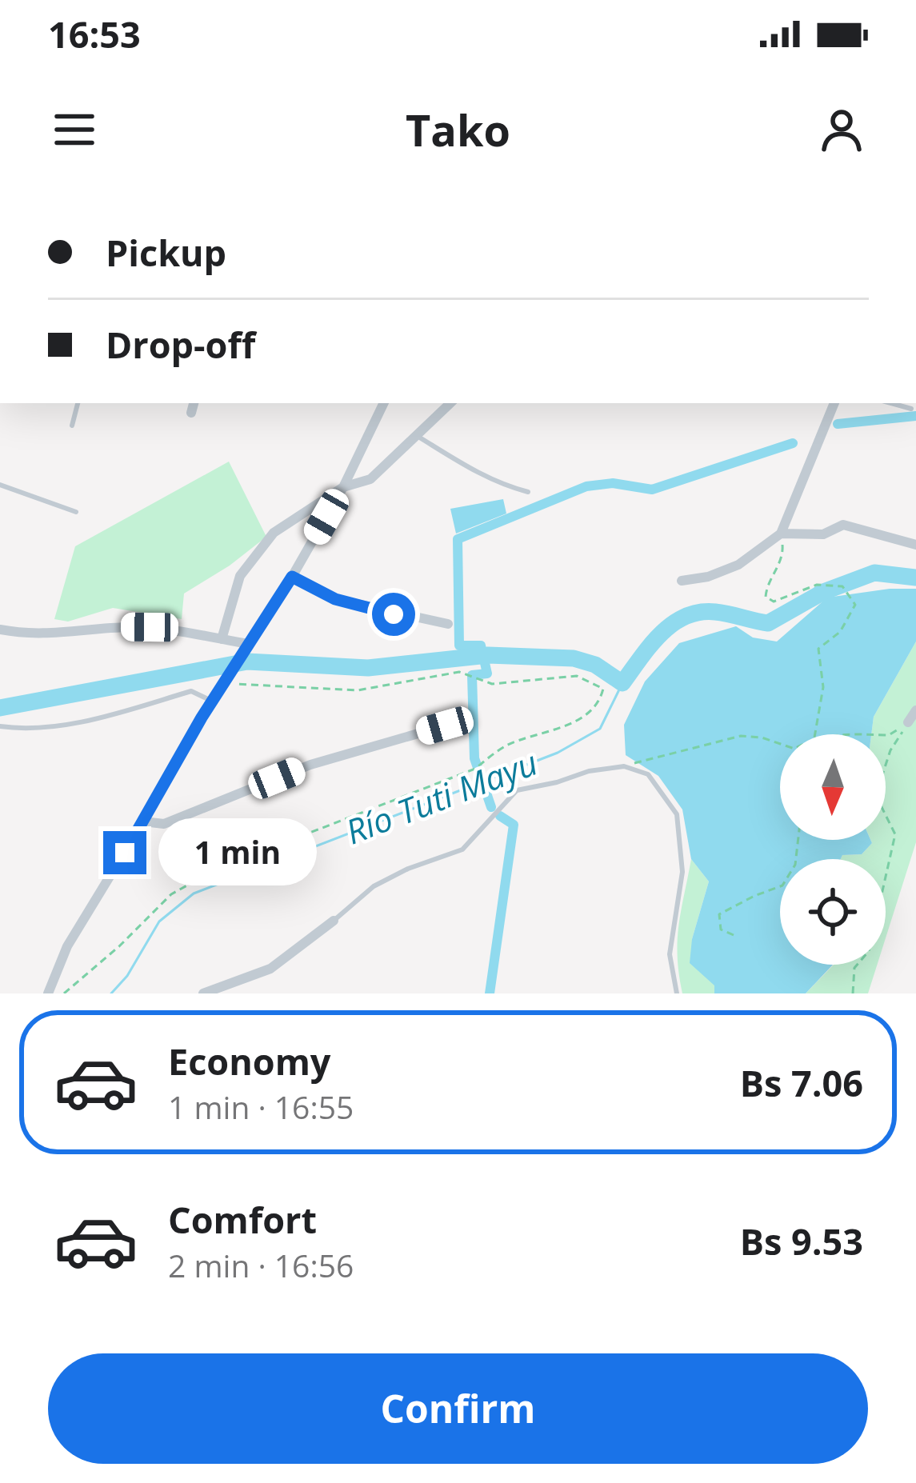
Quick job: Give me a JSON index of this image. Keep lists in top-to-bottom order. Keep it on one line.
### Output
{"water":["Río Tuti Mayu"],"north":"bottom","page":{"status":"16:53","header":"Tako","banner":["Pickup","Drop-off"],"bubble":"1 min","list":[{"name":"Economy","note":"1 min · 16:55","value":"Bs 7.06"},{"name":"Comfort","note":"2 min · 16:56","value":"Bs 9.53"}],"buttons":"Confirm"}}
